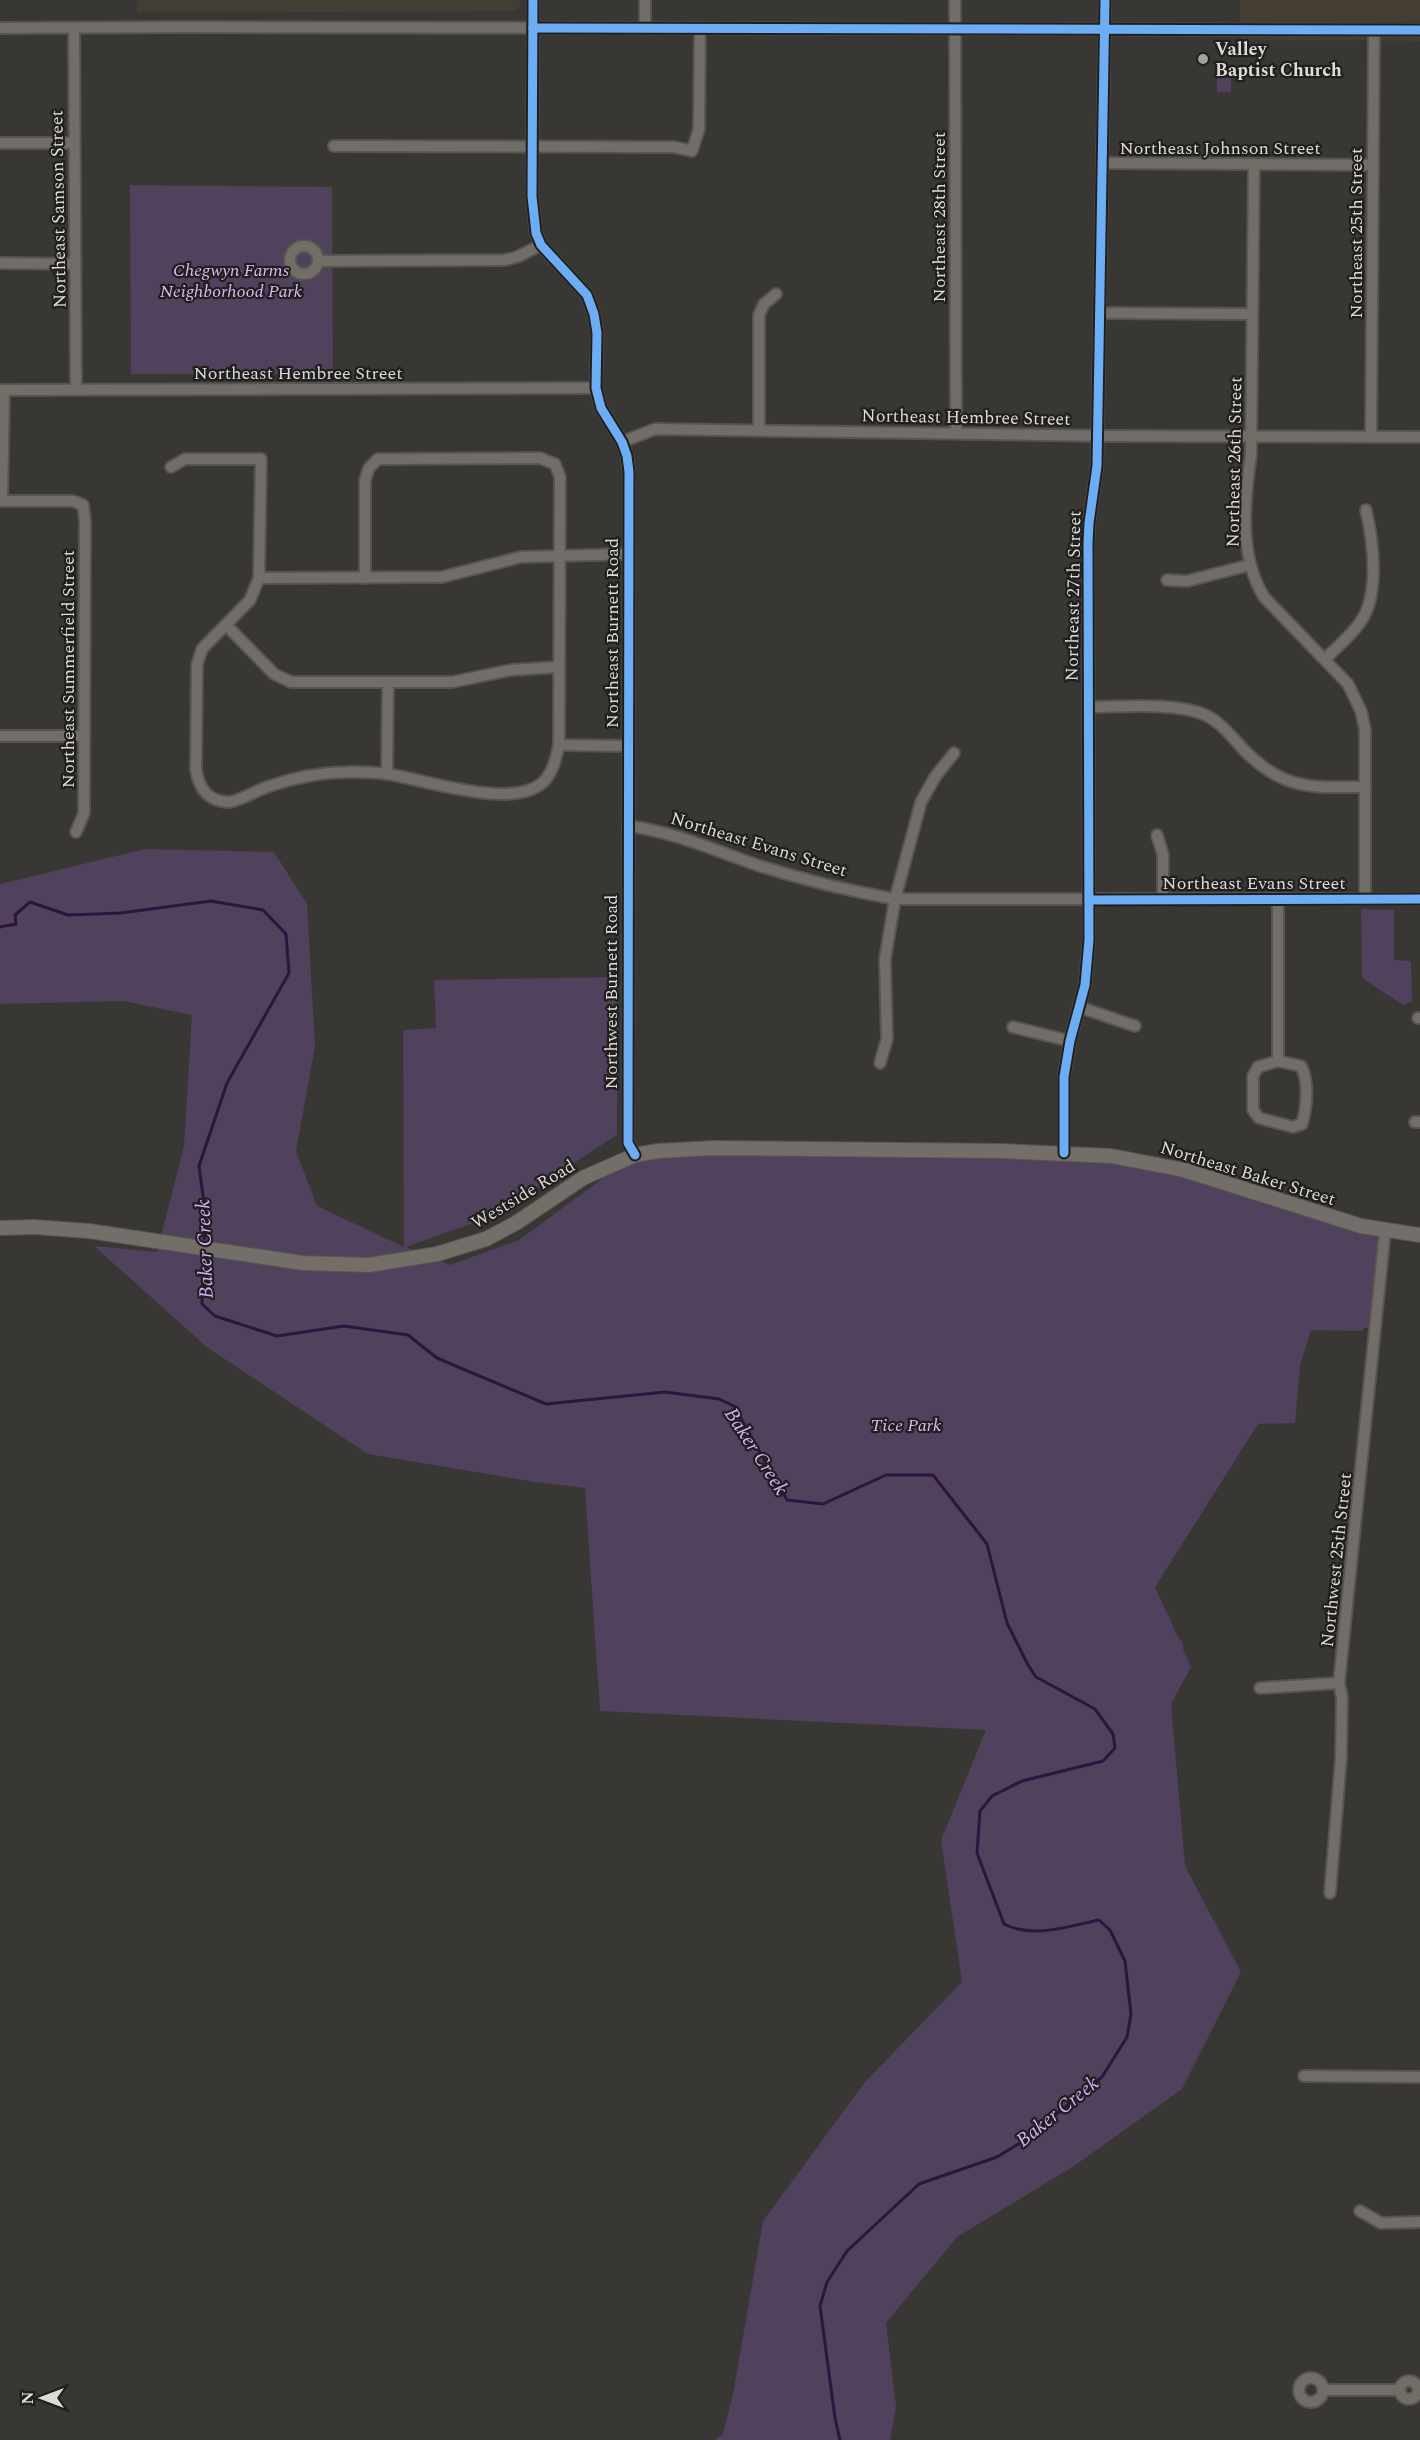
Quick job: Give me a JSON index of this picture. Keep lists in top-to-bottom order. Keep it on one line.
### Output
{"streets":{"main road":["Northeast Baker Street","Westside Road"],"street":["Northeast Johnson Street","Northeast Samson Street","Northeast 28th Street","Northeast 25th Street","Northeast Hembree Street","Northeast 26th Street","Northeast 27th Street","Northeast Burnett Road","Northeast Summerfield Street","Northeast Evans Street","Northwest Burnett Road","Northwest 25th Street"]},"crossings":[["Northeast Johnson Street","Northeast 25th Street"],["Northeast Johnson Street","Northeast 26th Street"],["Northeast Johnson Street","Northeast 27th Street"],["Northeast Samson Street","Northeast Hembree Street"],["Northeast 28th Street","Northeast Hembree Street"],["Northeast 25th Street","Northeast Hembree Street"],["Northeast Hembree Street","Northeast 26th Street"],["Northeast Hembree Street","Northeast 27th Street"],["Northeast Hembree Street","Northeast Burnett Road"],["Northeast 26th Street","Northeast Evans Street"],["Northeast 27th Street","Northeast Evans Street"],["Northeast 27th Street","Northeast Baker Street"],["Northeast 27th Street","Westside Road"],["Northeast Burnett Road","Northeast Evans Street"],["Northeast Burnett Road","Northwest Burnett Road"],["Northeast Evans Street","Northwest Burnett Road"],["Northwest Burnett Road","Westside Road"],["Northeast Baker Street","Westside Road"],["Northeast Baker Street","Northwest 25th Street"]],"water":["Baker Creek"],"parks":["Chegwyn Farms Neighborhood Park","Tice Park"],"places":["Valley Baptist Church"],"north":"left"}
